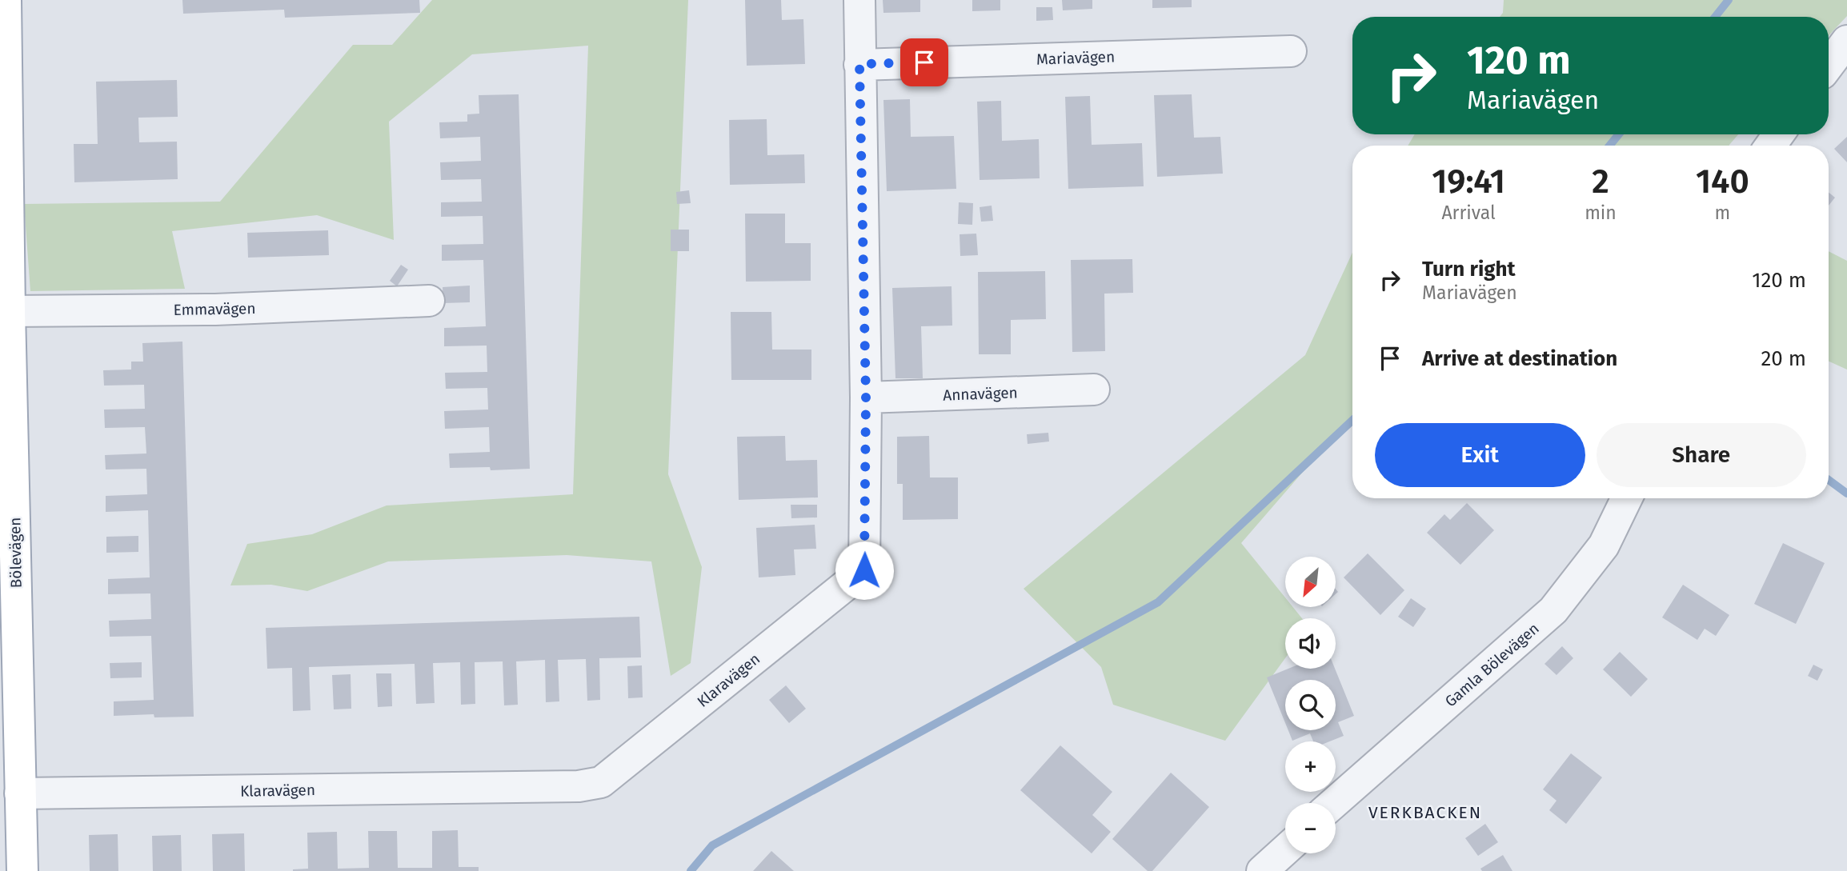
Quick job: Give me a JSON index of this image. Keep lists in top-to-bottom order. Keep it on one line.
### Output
{"streets":{"main road":["Bölevägen"],"street":["Mariavägen","Emmavägen","Annavägen","Gamla Bölevägen","Klaravägen"]},"crossings":[["Mariavägen","Klaravägen"],["Emmavägen","Bölevägen"],["Annavägen","Klaravägen"],["Bölevägen","Klaravägen"]],"districts":["VERKBACKEN"],"north":"bottom left","page":{"turn":["120 m","Mariavägen"],"eta":["19:41","Arrival","2","min","140","m"],"list":[{"name":"Turn right","note":"Mariavägen","value":"120 m"},{"name":"Arrive at destination","value":"20 m"}],"buttons":["Exit","Share"],"map_buttons":["+","−"]}}
